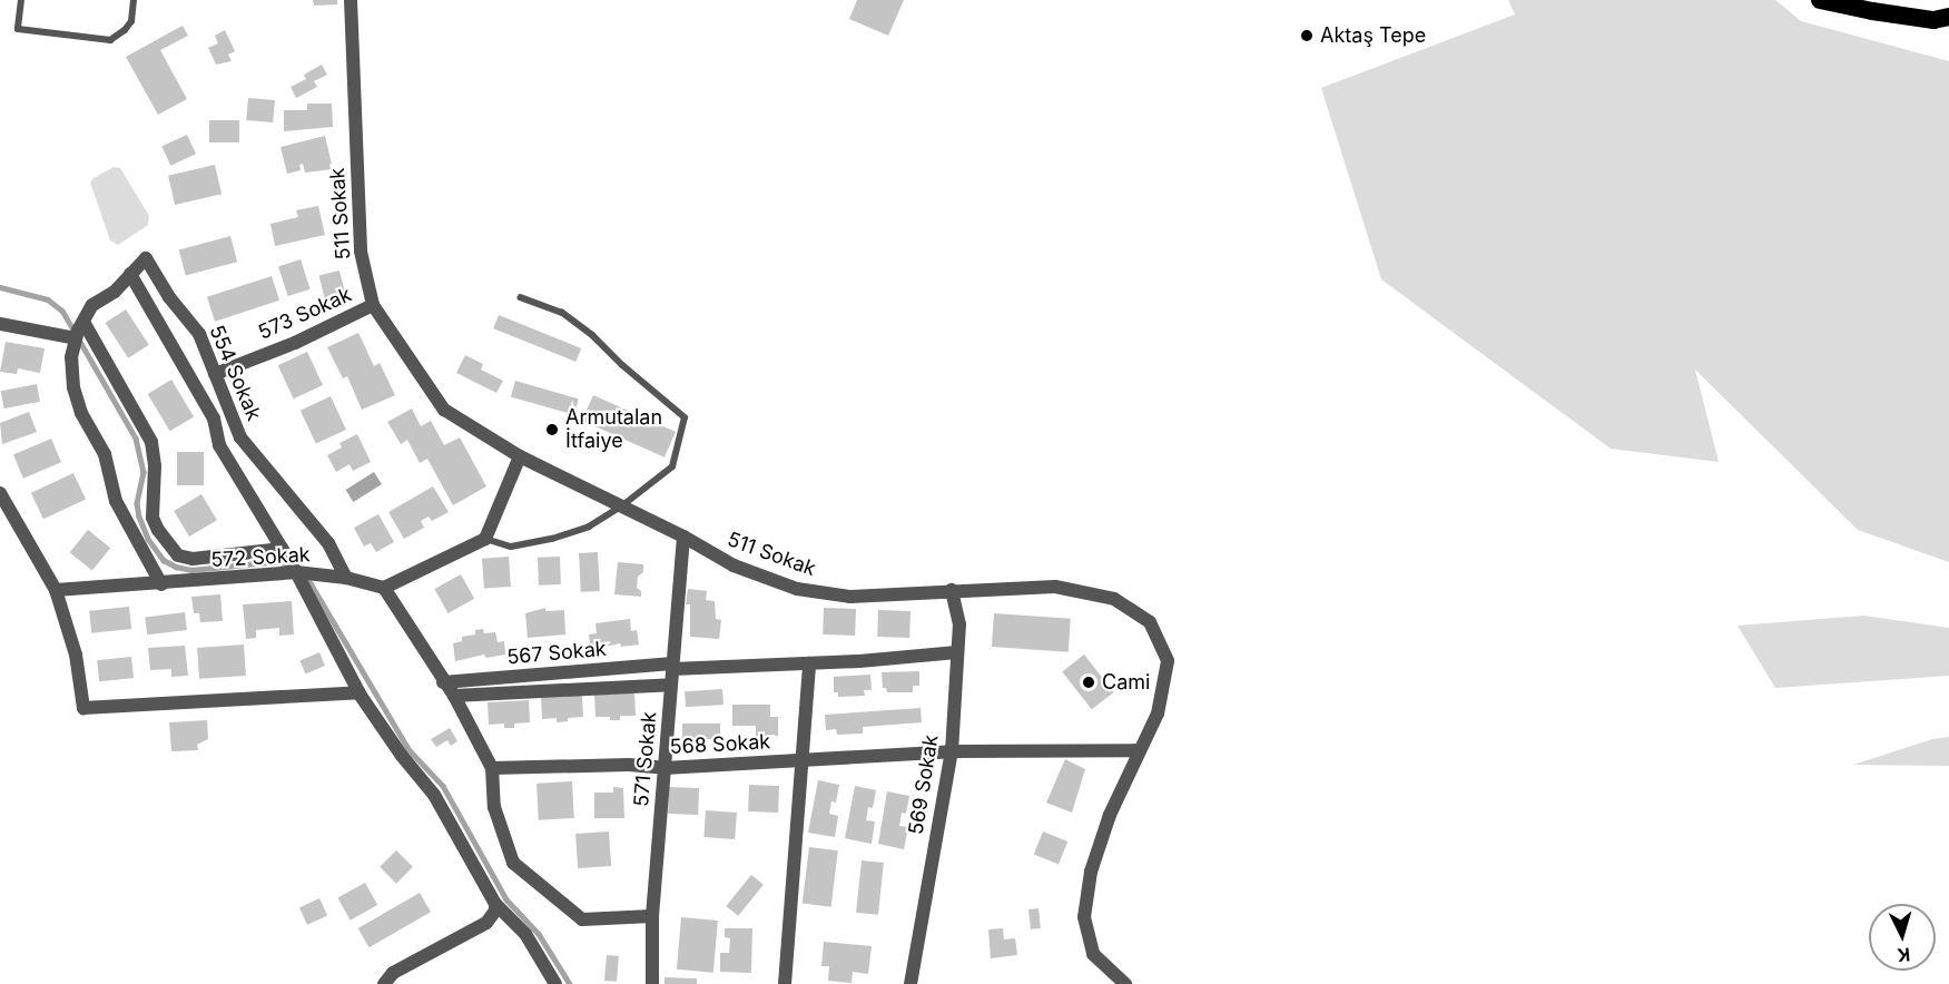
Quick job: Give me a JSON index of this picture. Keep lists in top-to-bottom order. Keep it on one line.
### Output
{"streets":{"street":["511 Sokak","573 Sokak","554 Sokak","572 Sokak","567 Sokak","568 Sokak","571 Sokak","569 Sokak"]},"crossings":[["511 Sokak","573 Sokak"],["511 Sokak","568 Sokak"],["511 Sokak","571 Sokak"],["511 Sokak","569 Sokak"],["573 Sokak","554 Sokak"],["554 Sokak","572 Sokak"],["567 Sokak","571 Sokak"],["567 Sokak","569 Sokak"],["568 Sokak","571 Sokak"],["568 Sokak","569 Sokak"]],"places":["Aktaş Tepe","Armutalan İtfaiye","Cami"],"north":"bottom"}
